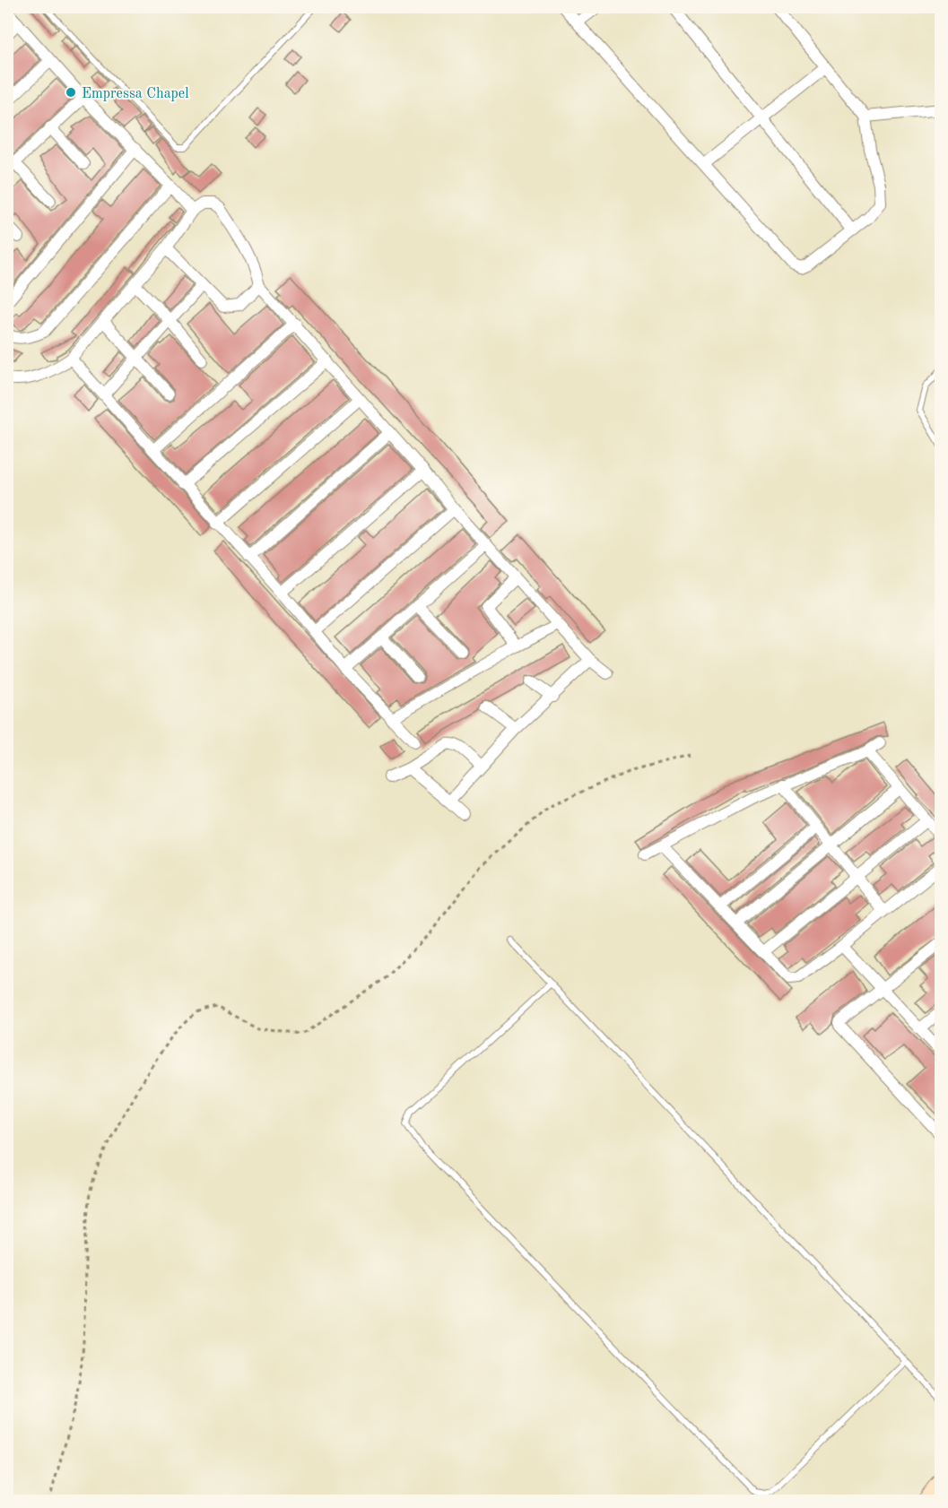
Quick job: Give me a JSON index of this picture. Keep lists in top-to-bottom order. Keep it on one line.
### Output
{"places":["Empressa Chapel"]}
